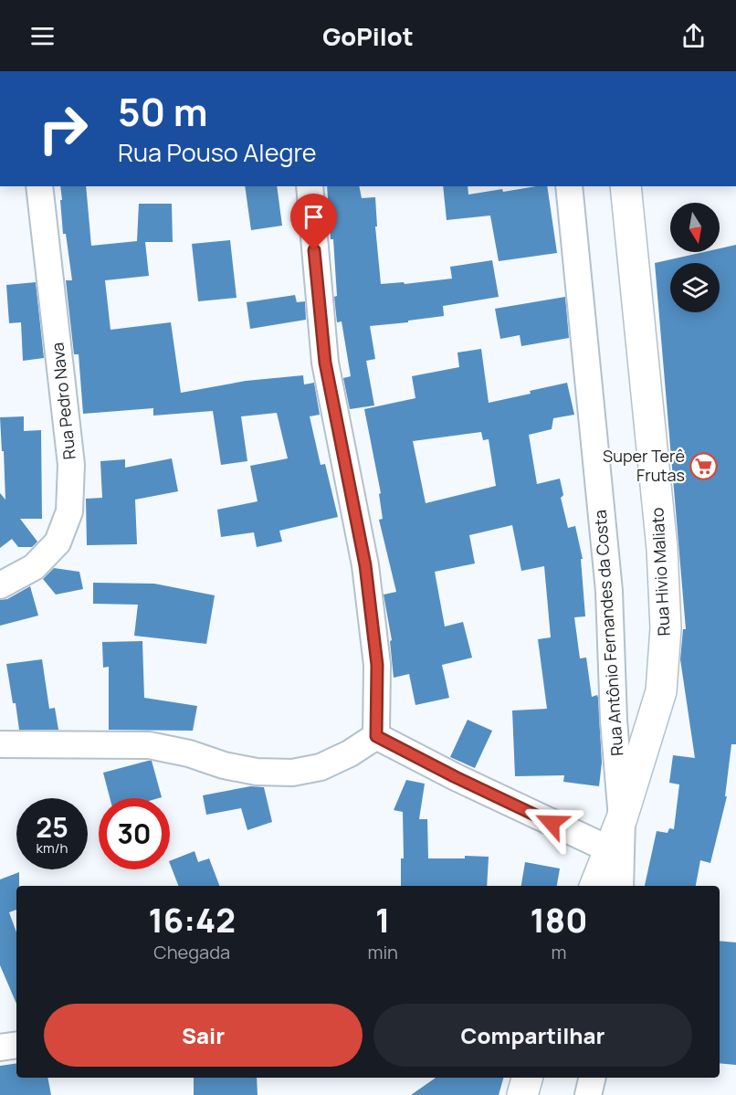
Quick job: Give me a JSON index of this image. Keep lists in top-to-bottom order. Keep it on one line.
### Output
{"streets":{"street":["Rua Pedro Nava","Rua Hivio Maliato","Rua Antônio Fernandes da Costa"]},"crossings":[["Rua Hivio Maliato","Rua Antônio Fernandes da Costa"]],"places":{"supermarket":["Super Terê Frutas"]},"north":"bottom","page":{"header":"GoPilot","turn":["50 m","Rua Pouso Alegre"],"speed":"25 km/h","limit":"30","eta":["16:42","Chegada","1","min","180","m"],"buttons":["Sair","Compartilhar"]}}
